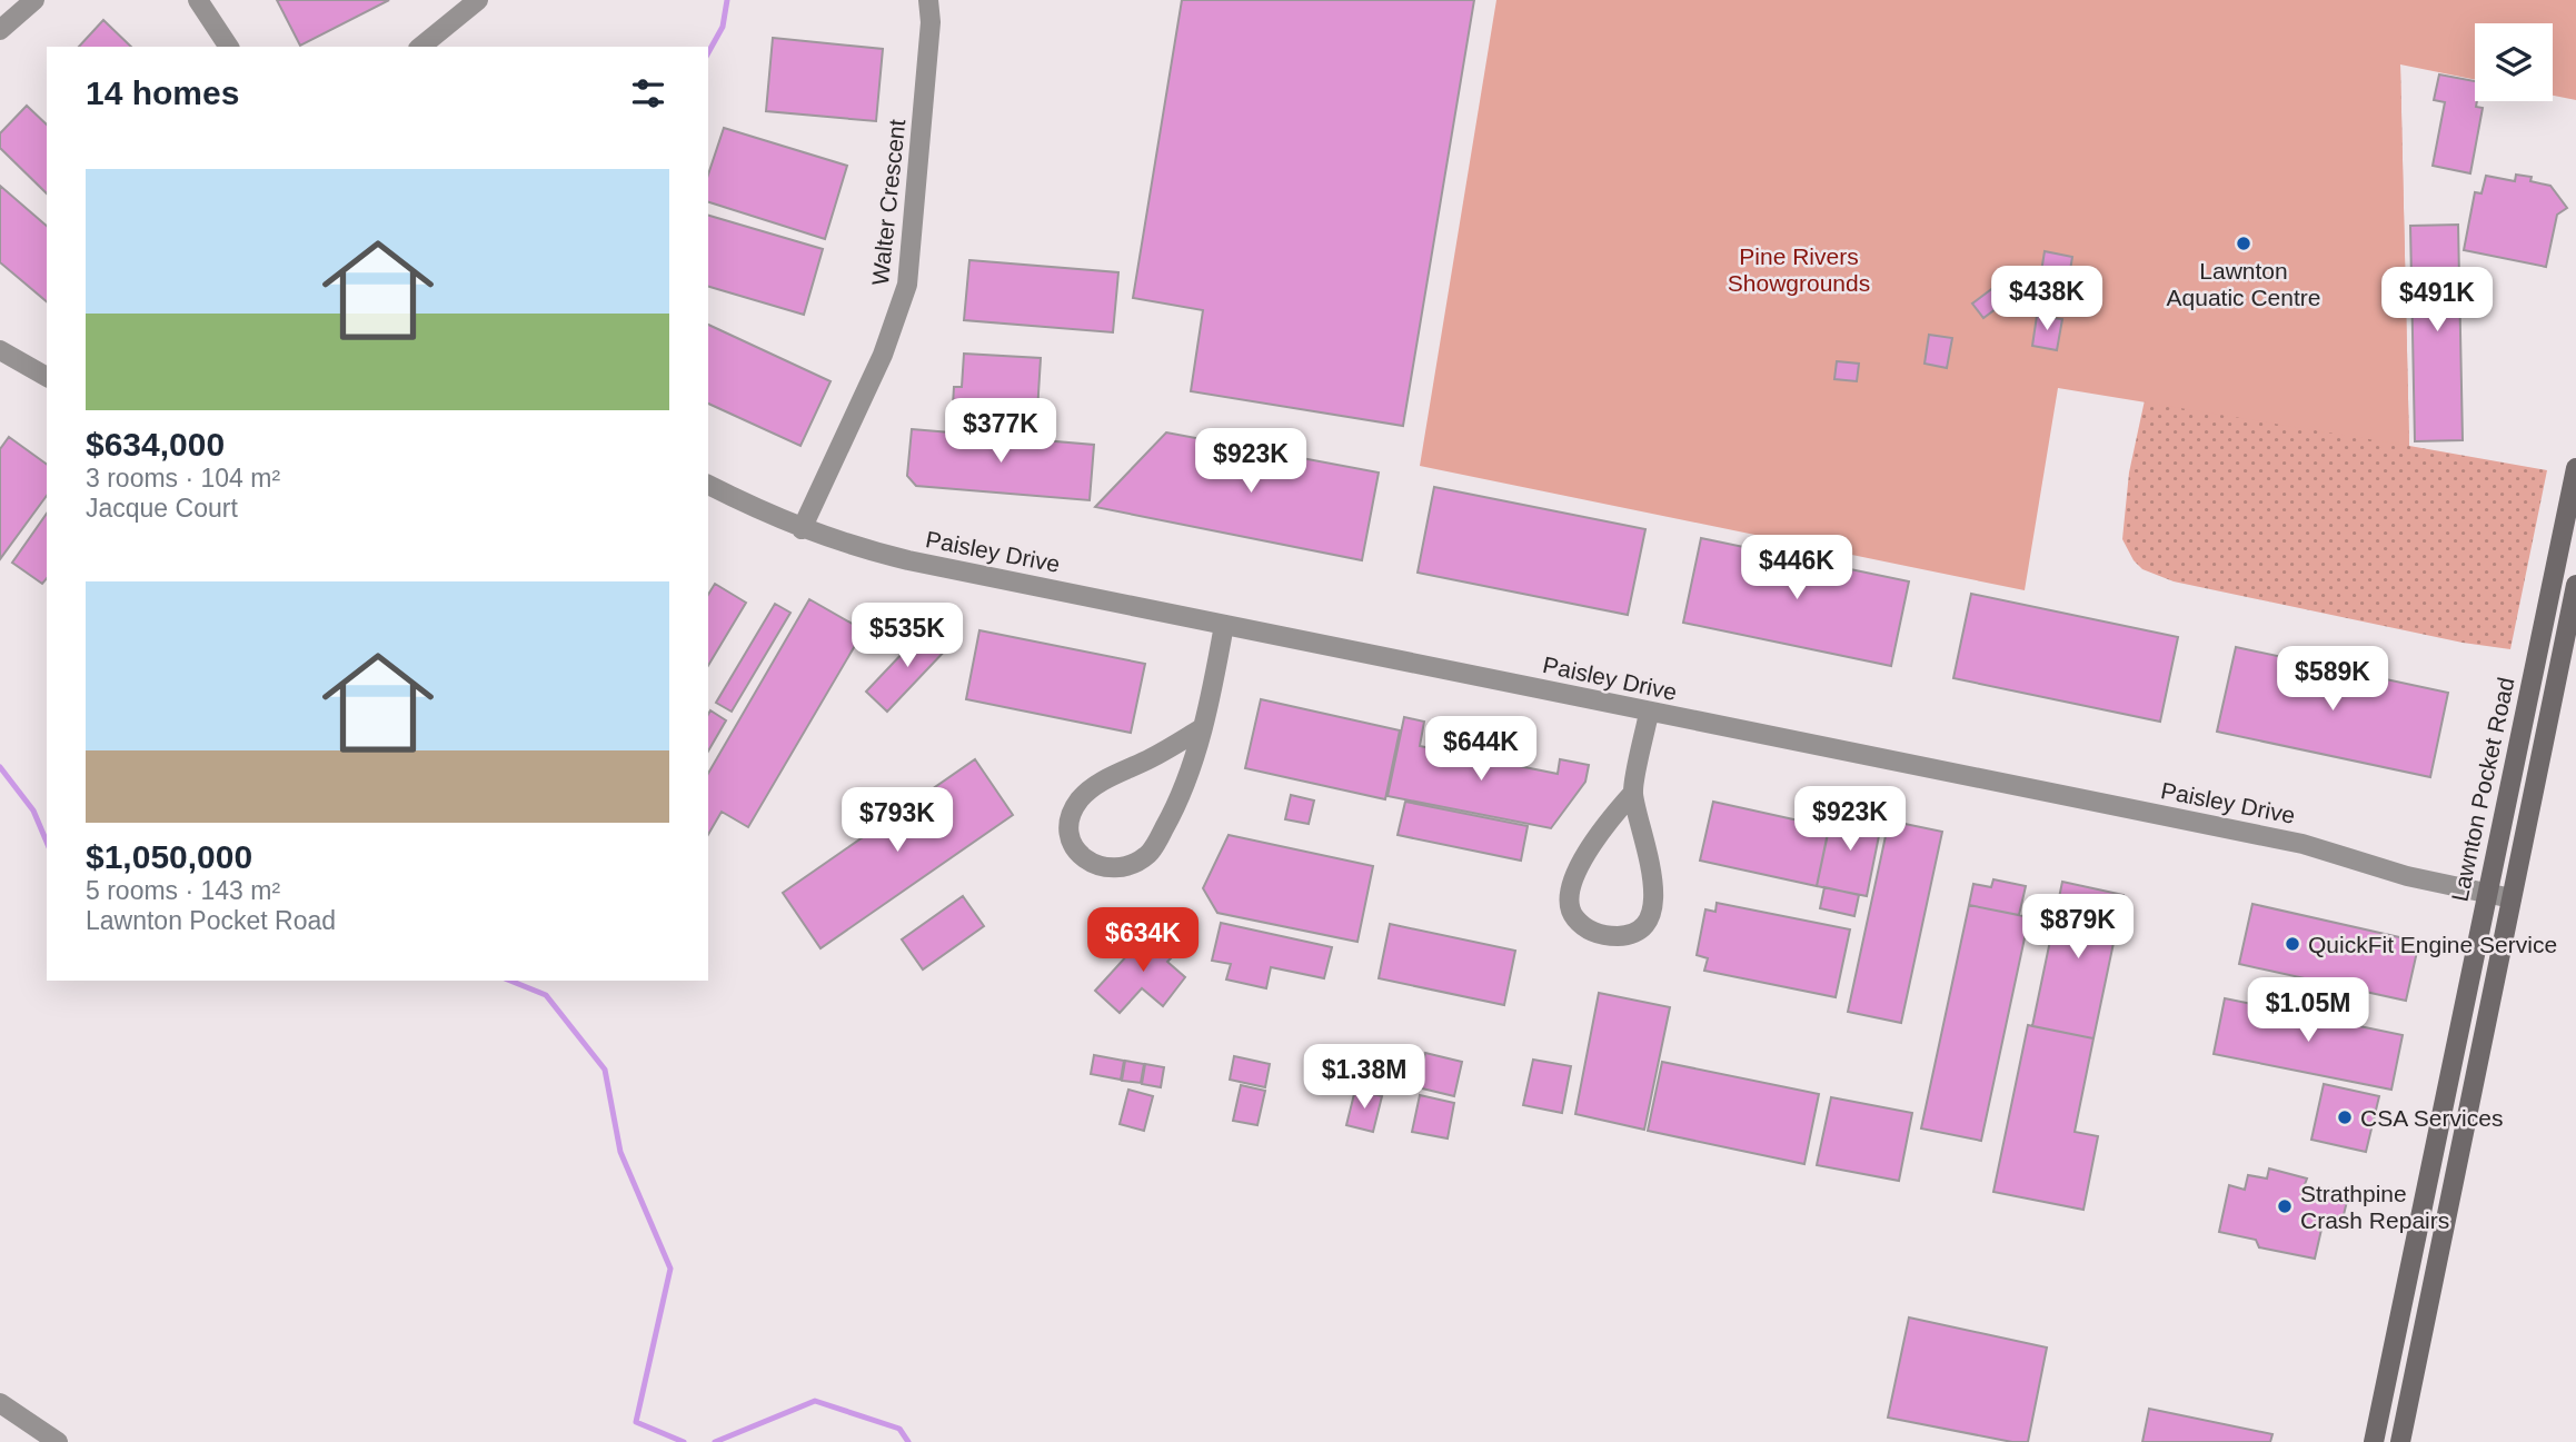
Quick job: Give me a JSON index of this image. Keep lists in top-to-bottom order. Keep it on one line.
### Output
{"streets":{"main road":["Lawnton Pocket Road"],"street":["Walter Crescent","Paisley Drive"]},"crossings":[["Walter Crescent","Paisley Drive"],["Paisley Drive","Lawnton Pocket Road"]],"parks":["Pine Rivers Showgrounds"],"places":["Lawnton Aquatic Centre","QuickFit Engine Service","CSA Services","Strathpine Crash Repairs"],"page":{"heading":"14 homes","list":[{"name":"$634,000","note":"3 rooms · 104 m² · Jacque Court"},{"name":"$1,050,000","note":"5 rooms · 143 m² · Lawnton Pocket Road"}],"price":["$438K","$491K","$377K","$923K","$446K","$535K","$589K","$644K","$923K","$793K","$879K","$634K","$1.05M","$1.38M"]}}
